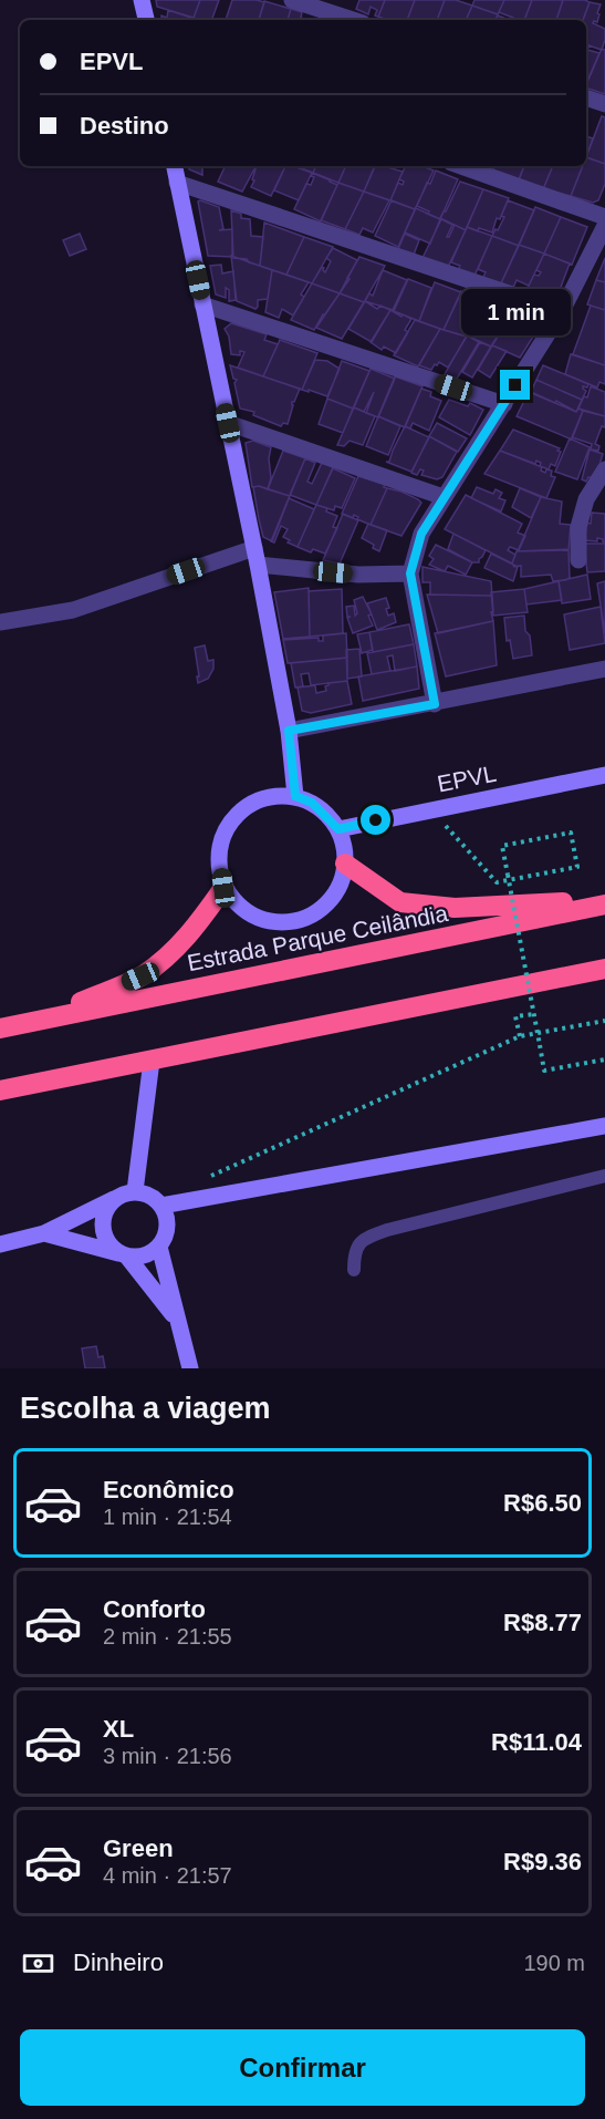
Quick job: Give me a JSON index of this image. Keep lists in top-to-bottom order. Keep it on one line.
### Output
{"streets":{"highway":["Estrada Parque Ceilândia"],"street":["EPVL"]},"page":{"banner":["EPVL","Destino"],"bubble":"1 min","heading":"Escolha a viagem","list":[{"name":"Econômico","note":"1 min · 21:54","value":"R$6.50"},{"name":"Conforto","note":"2 min · 21:55","value":"R$8.77"},{"name":"XL","note":"3 min · 21:56","value":"R$11.04"},{"name":"Green","note":"4 min · 21:57","value":"R$9.36"}],"pay":["Dinheiro","190 m"],"buttons":"Confirmar"}}
